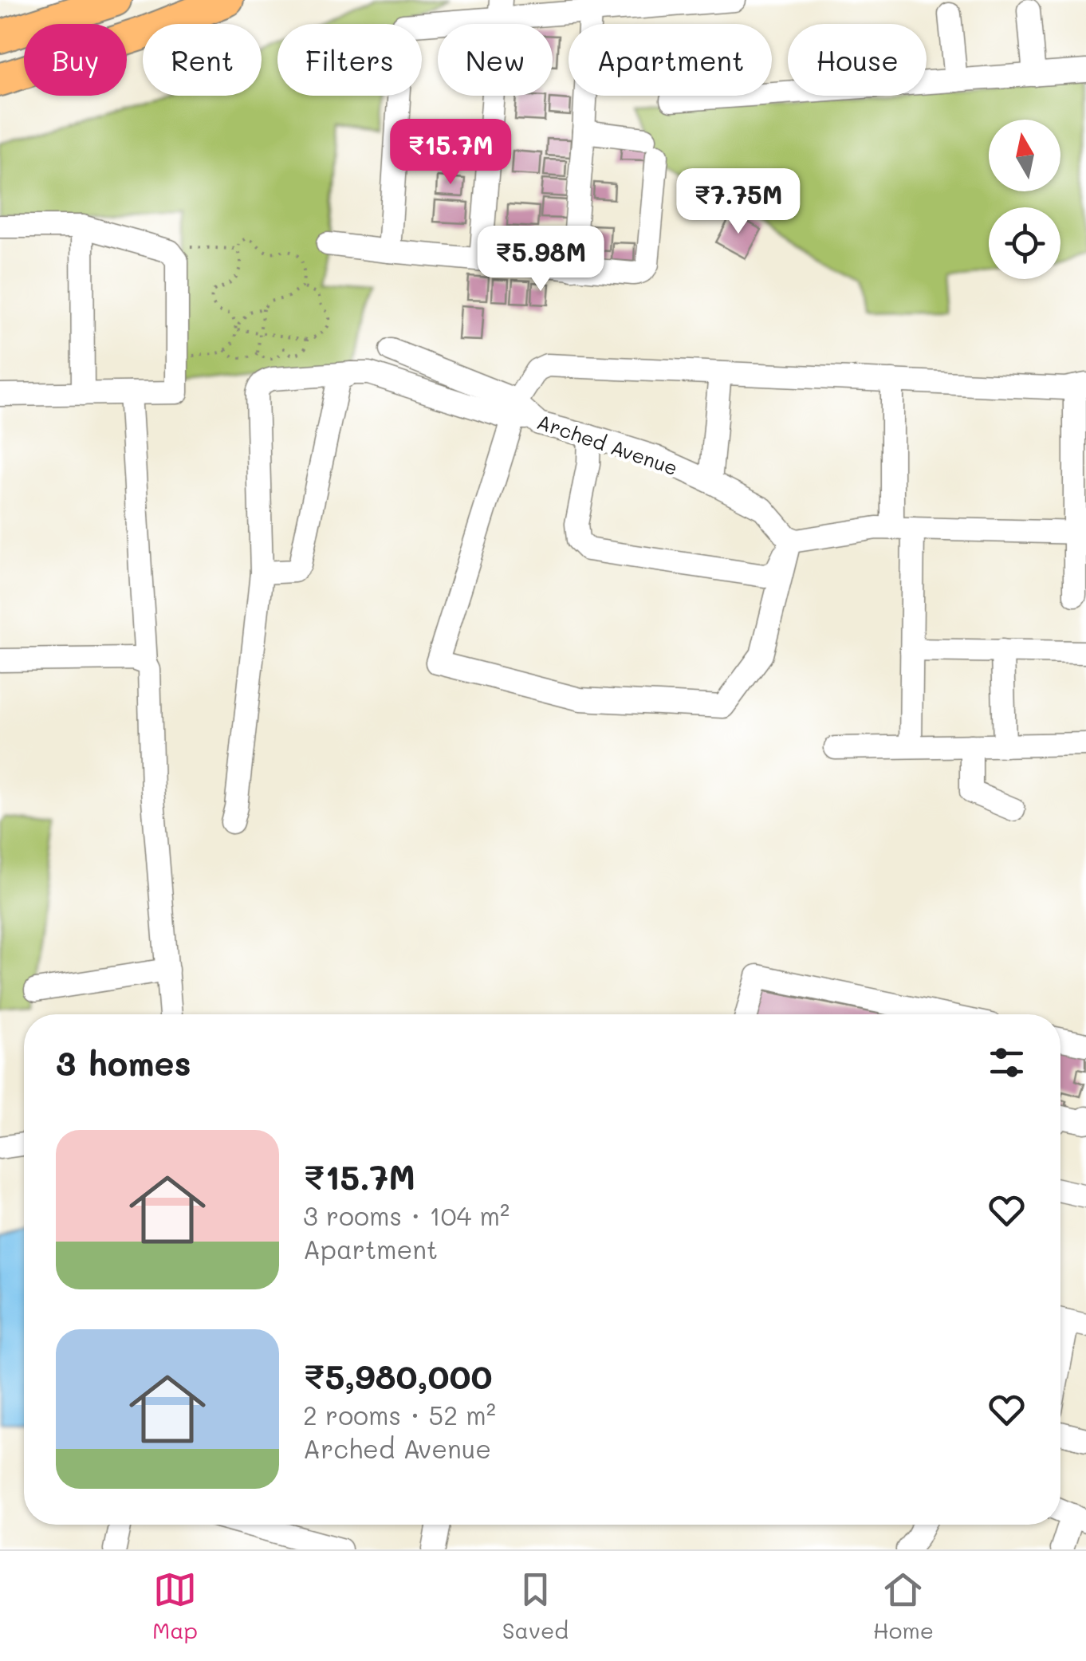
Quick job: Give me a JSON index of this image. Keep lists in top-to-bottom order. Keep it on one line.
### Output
{"streets":{"street":["Arched Avenue"]},"north":"top","page":{"chip":["Buy","Rent","Filters","New","Apartment","House"],"price":["₹15.7M","₹7.75M","₹5.98M"],"heading":"3 homes","list":[{"name":"₹15.7M","note":"3 rooms · 104 m² · Apartment"},{"name":"₹5,980,000","note":"2 rooms · 52 m² · Arched Avenue"}],"tabs":["Map","Saved","Home"]}}
